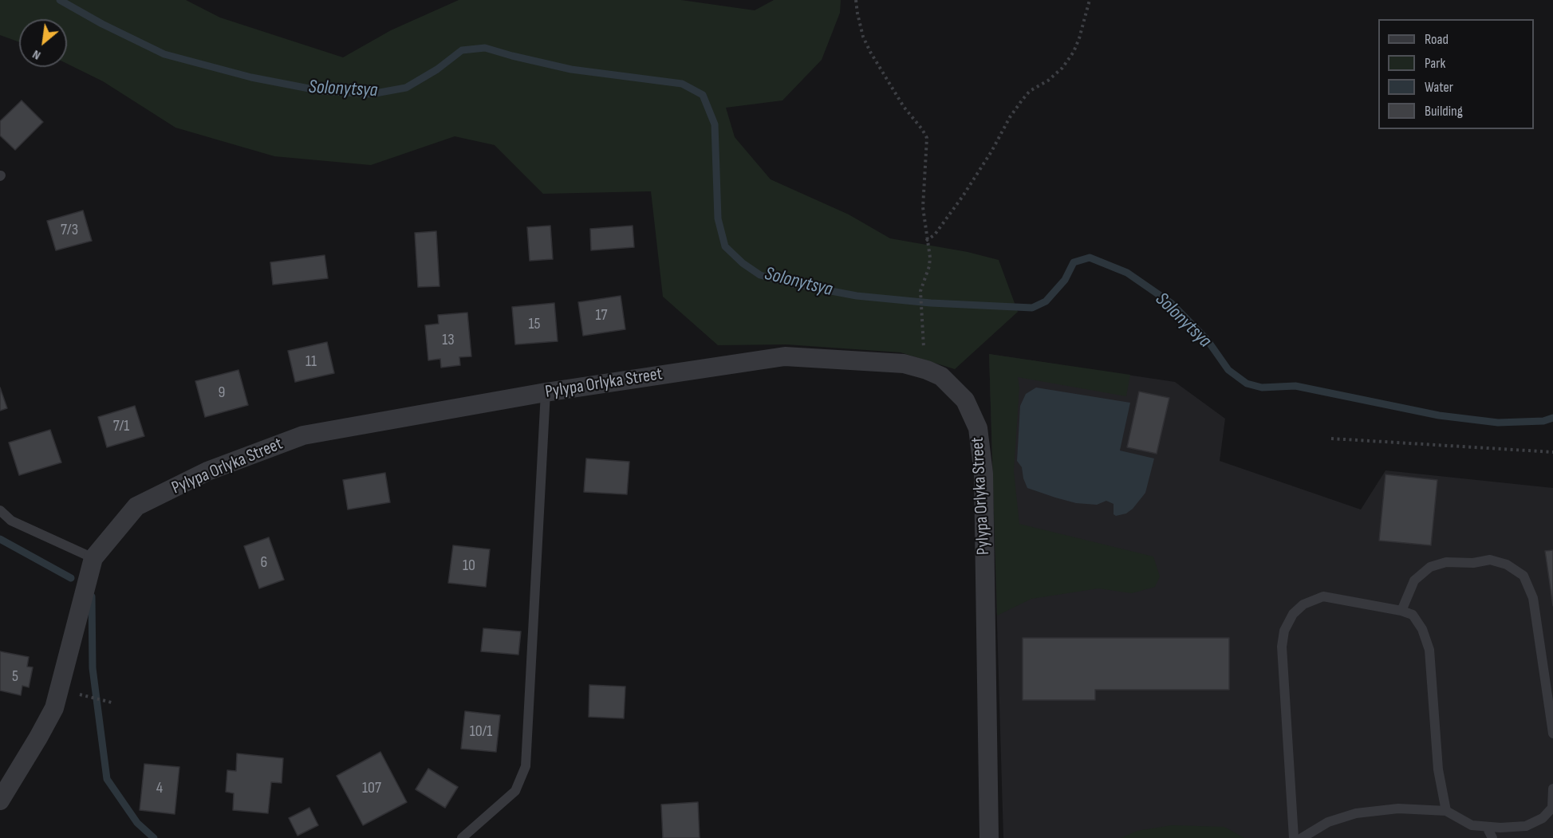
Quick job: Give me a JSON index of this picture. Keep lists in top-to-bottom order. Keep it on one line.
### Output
{"streets":{"street":["Pylypa Orlyka Street"]},"water":["Solonytsya"],"house_numbers":["7/3","17","15","13","11","9","7/1","6","10","5","10/1","4","107"],"legend":["Road","Park","Water","Building"],"north":"bottom left"}
